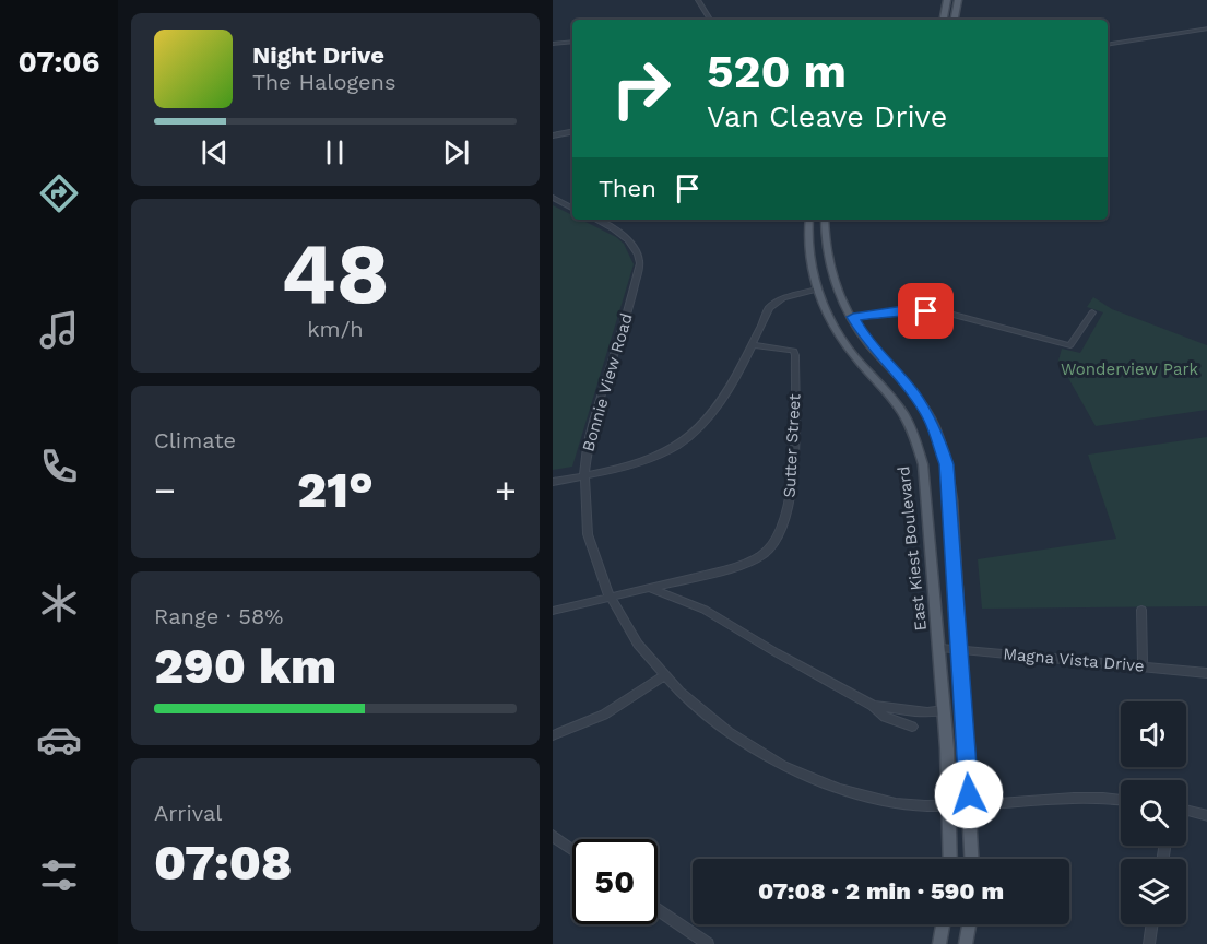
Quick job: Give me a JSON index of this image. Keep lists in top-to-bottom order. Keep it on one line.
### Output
{"streets":{"main road":["East Kiest Boulevard"],"street":["Bonnie View Road","Sutter Street","Magna Vista Drive"]},"crossings":[["Bonnie View Road","Sutter Street"],["Bonnie View Road","East Kiest Boulevard"],["East Kiest Boulevard","Magna Vista Drive"]],"parks":["Wonderview Park"],"page":{"tabs":"07:06","turn":["520 m","Van Cleave Drive"],"song":["Night Drive","The Halogens"],"then":"Then","tile":[["48","km/h"],"Climate",["Range · 58%","290 km"],["Arrival","07:08"]],"heat":["−","21°","+"],"limit":"50","trip":"07:08 · 2 min · 590 m"}}
